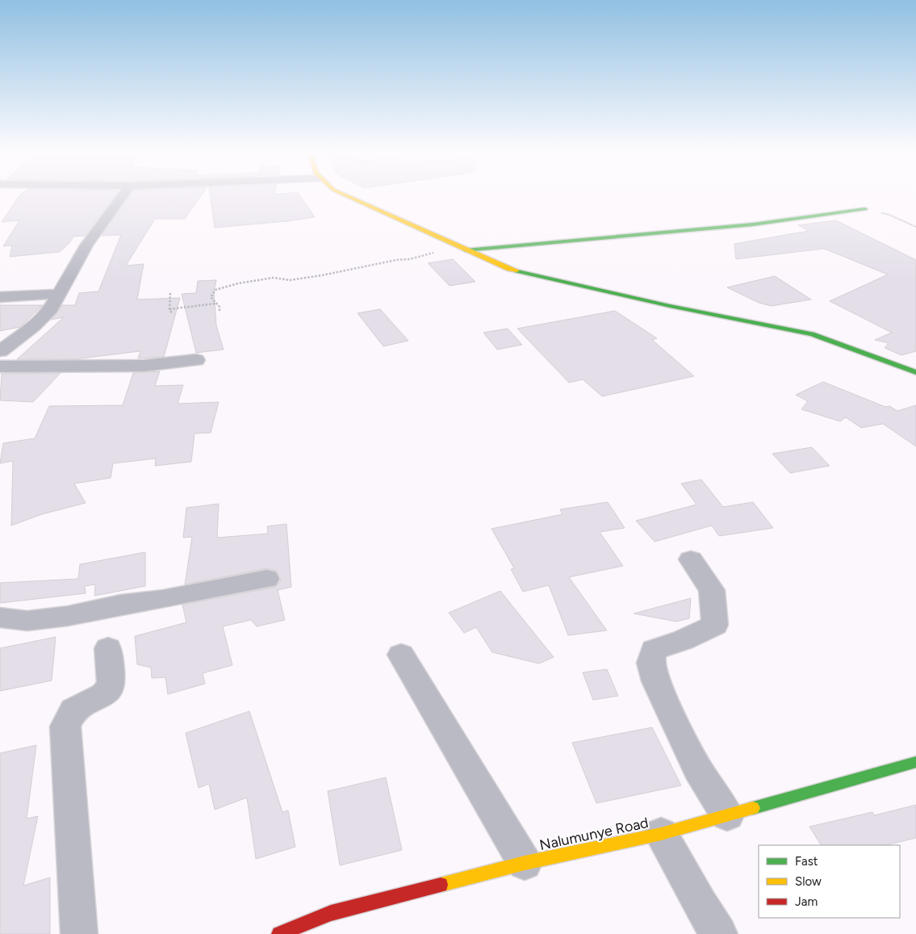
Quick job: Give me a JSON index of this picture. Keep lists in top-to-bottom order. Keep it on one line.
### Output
{"streets":{"street":["Nalumunye Road"]},"legend":["Fast","Slow","Jam"]}
